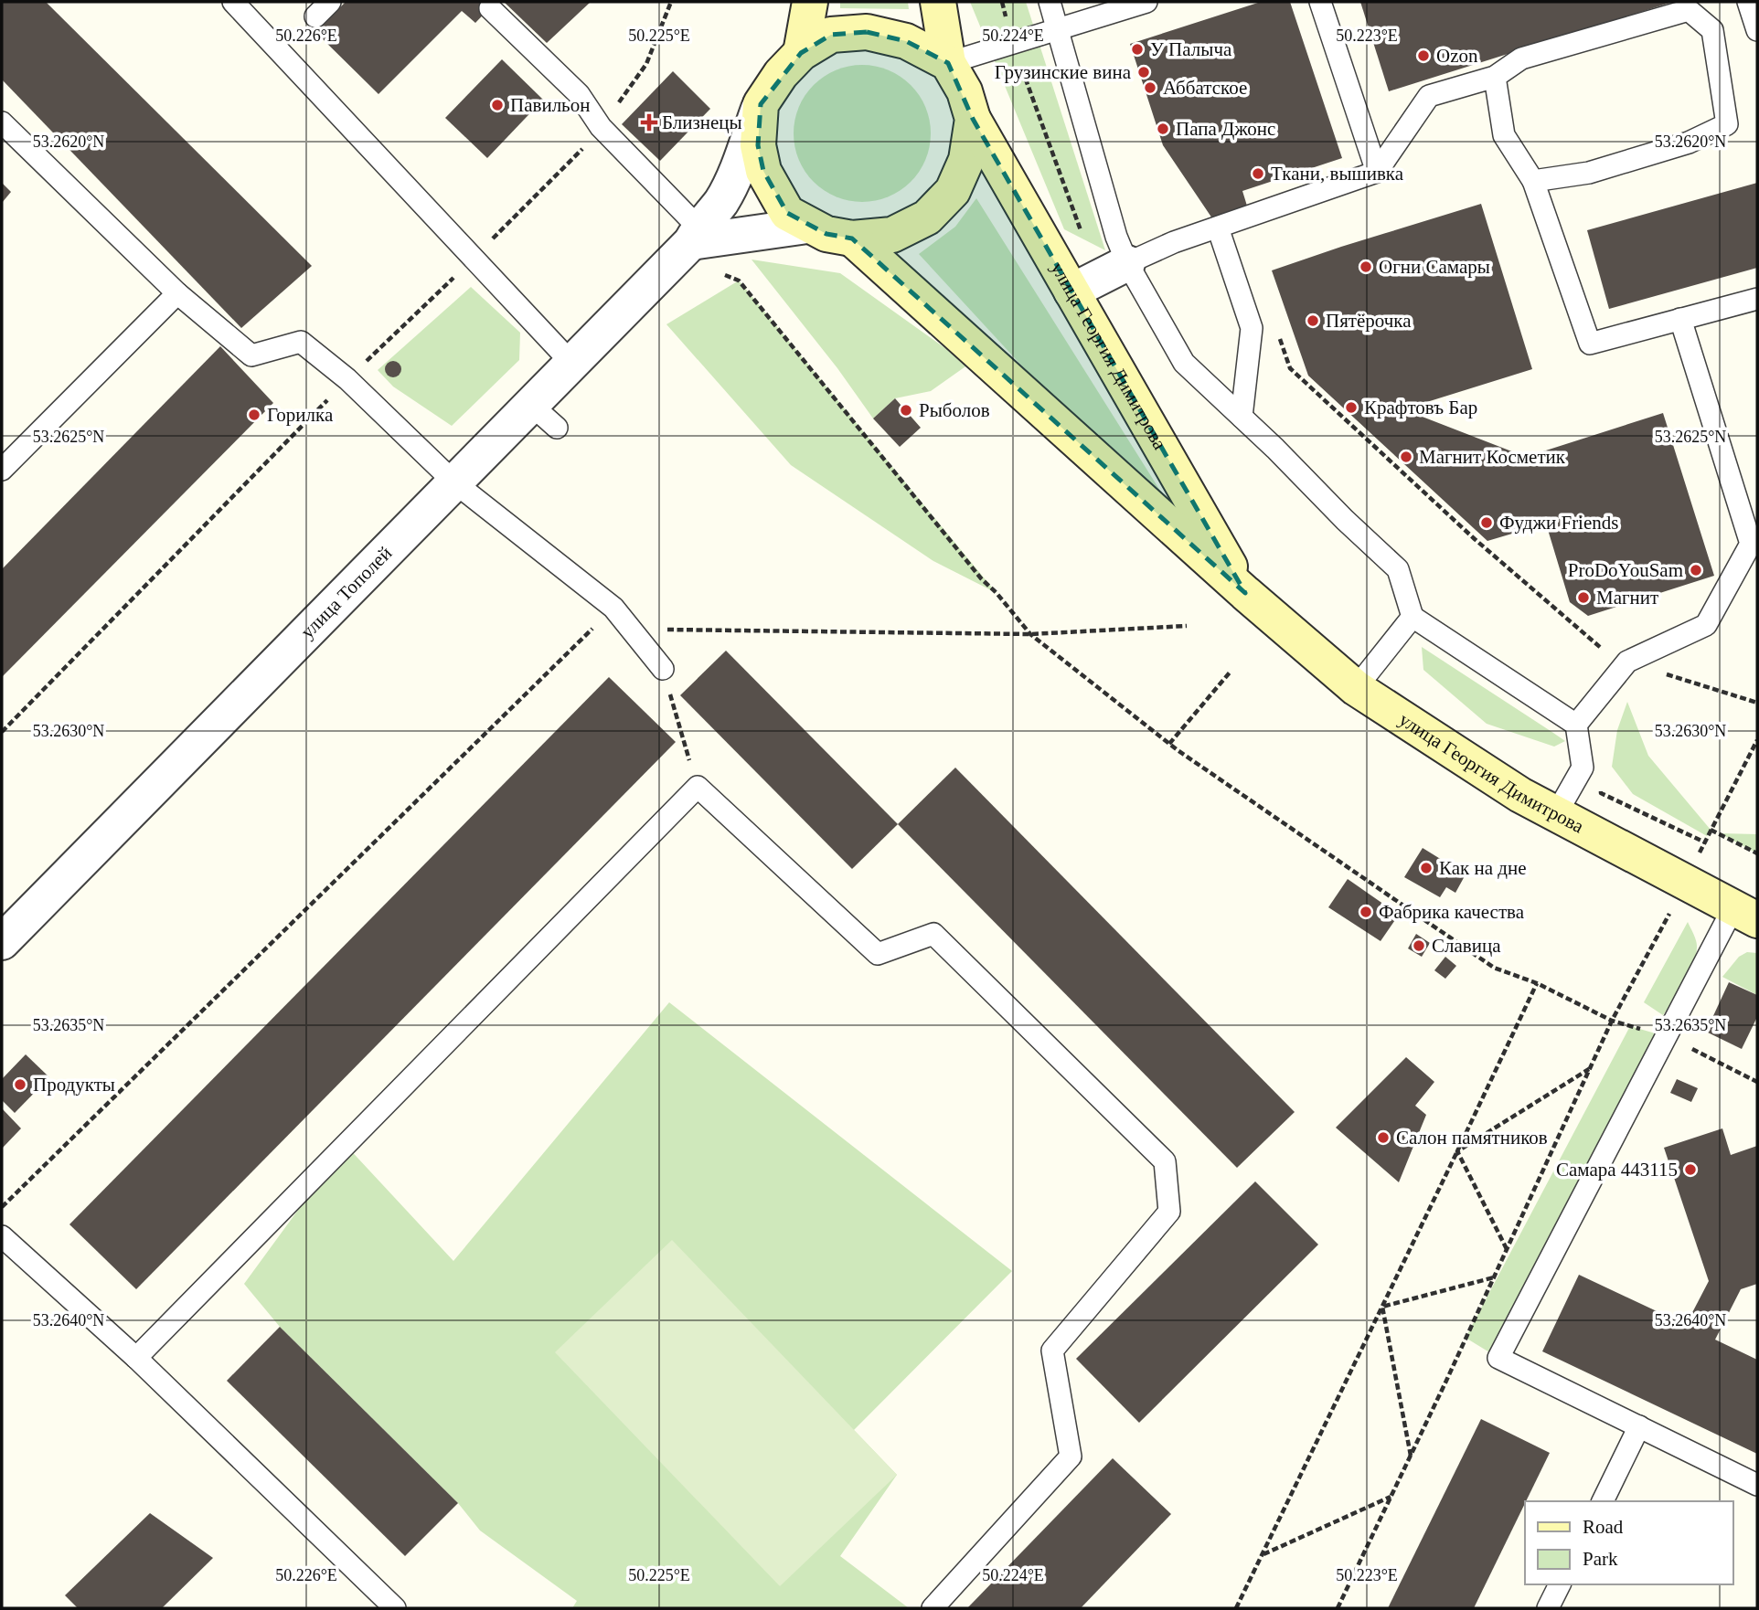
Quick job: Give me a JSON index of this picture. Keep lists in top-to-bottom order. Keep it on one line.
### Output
{"streets":{"main road":["улица Георгия Димитрова"],"street":["улица Тополей"]},"crossings":[["улица Георгия Димитрова","улица Тополей"]],"places":{"other":["У Палыча","Ozon","Грузинские вина","Аббатское","Павильон","Папа Джонс","Ткани, вышивка","Огни Самары","Пятёрочка","Крафтовъ Бар","Рыболов","Горилка","Магнит Косметик","Фуджи Friends","ProDoYouSam","Магнит","Как на дне","Фабрика качества","Славица","Продукты","Салон памятников","Самара 443115"],"health":["Близнецы"]},"legend":["Road","Park"],"coordinates":["50.226°E","50.225°E","50.224°E","50.223°E","53.2620°N","53.2625°N","53.2630°N","53.2635°N","53.2640°N"]}
